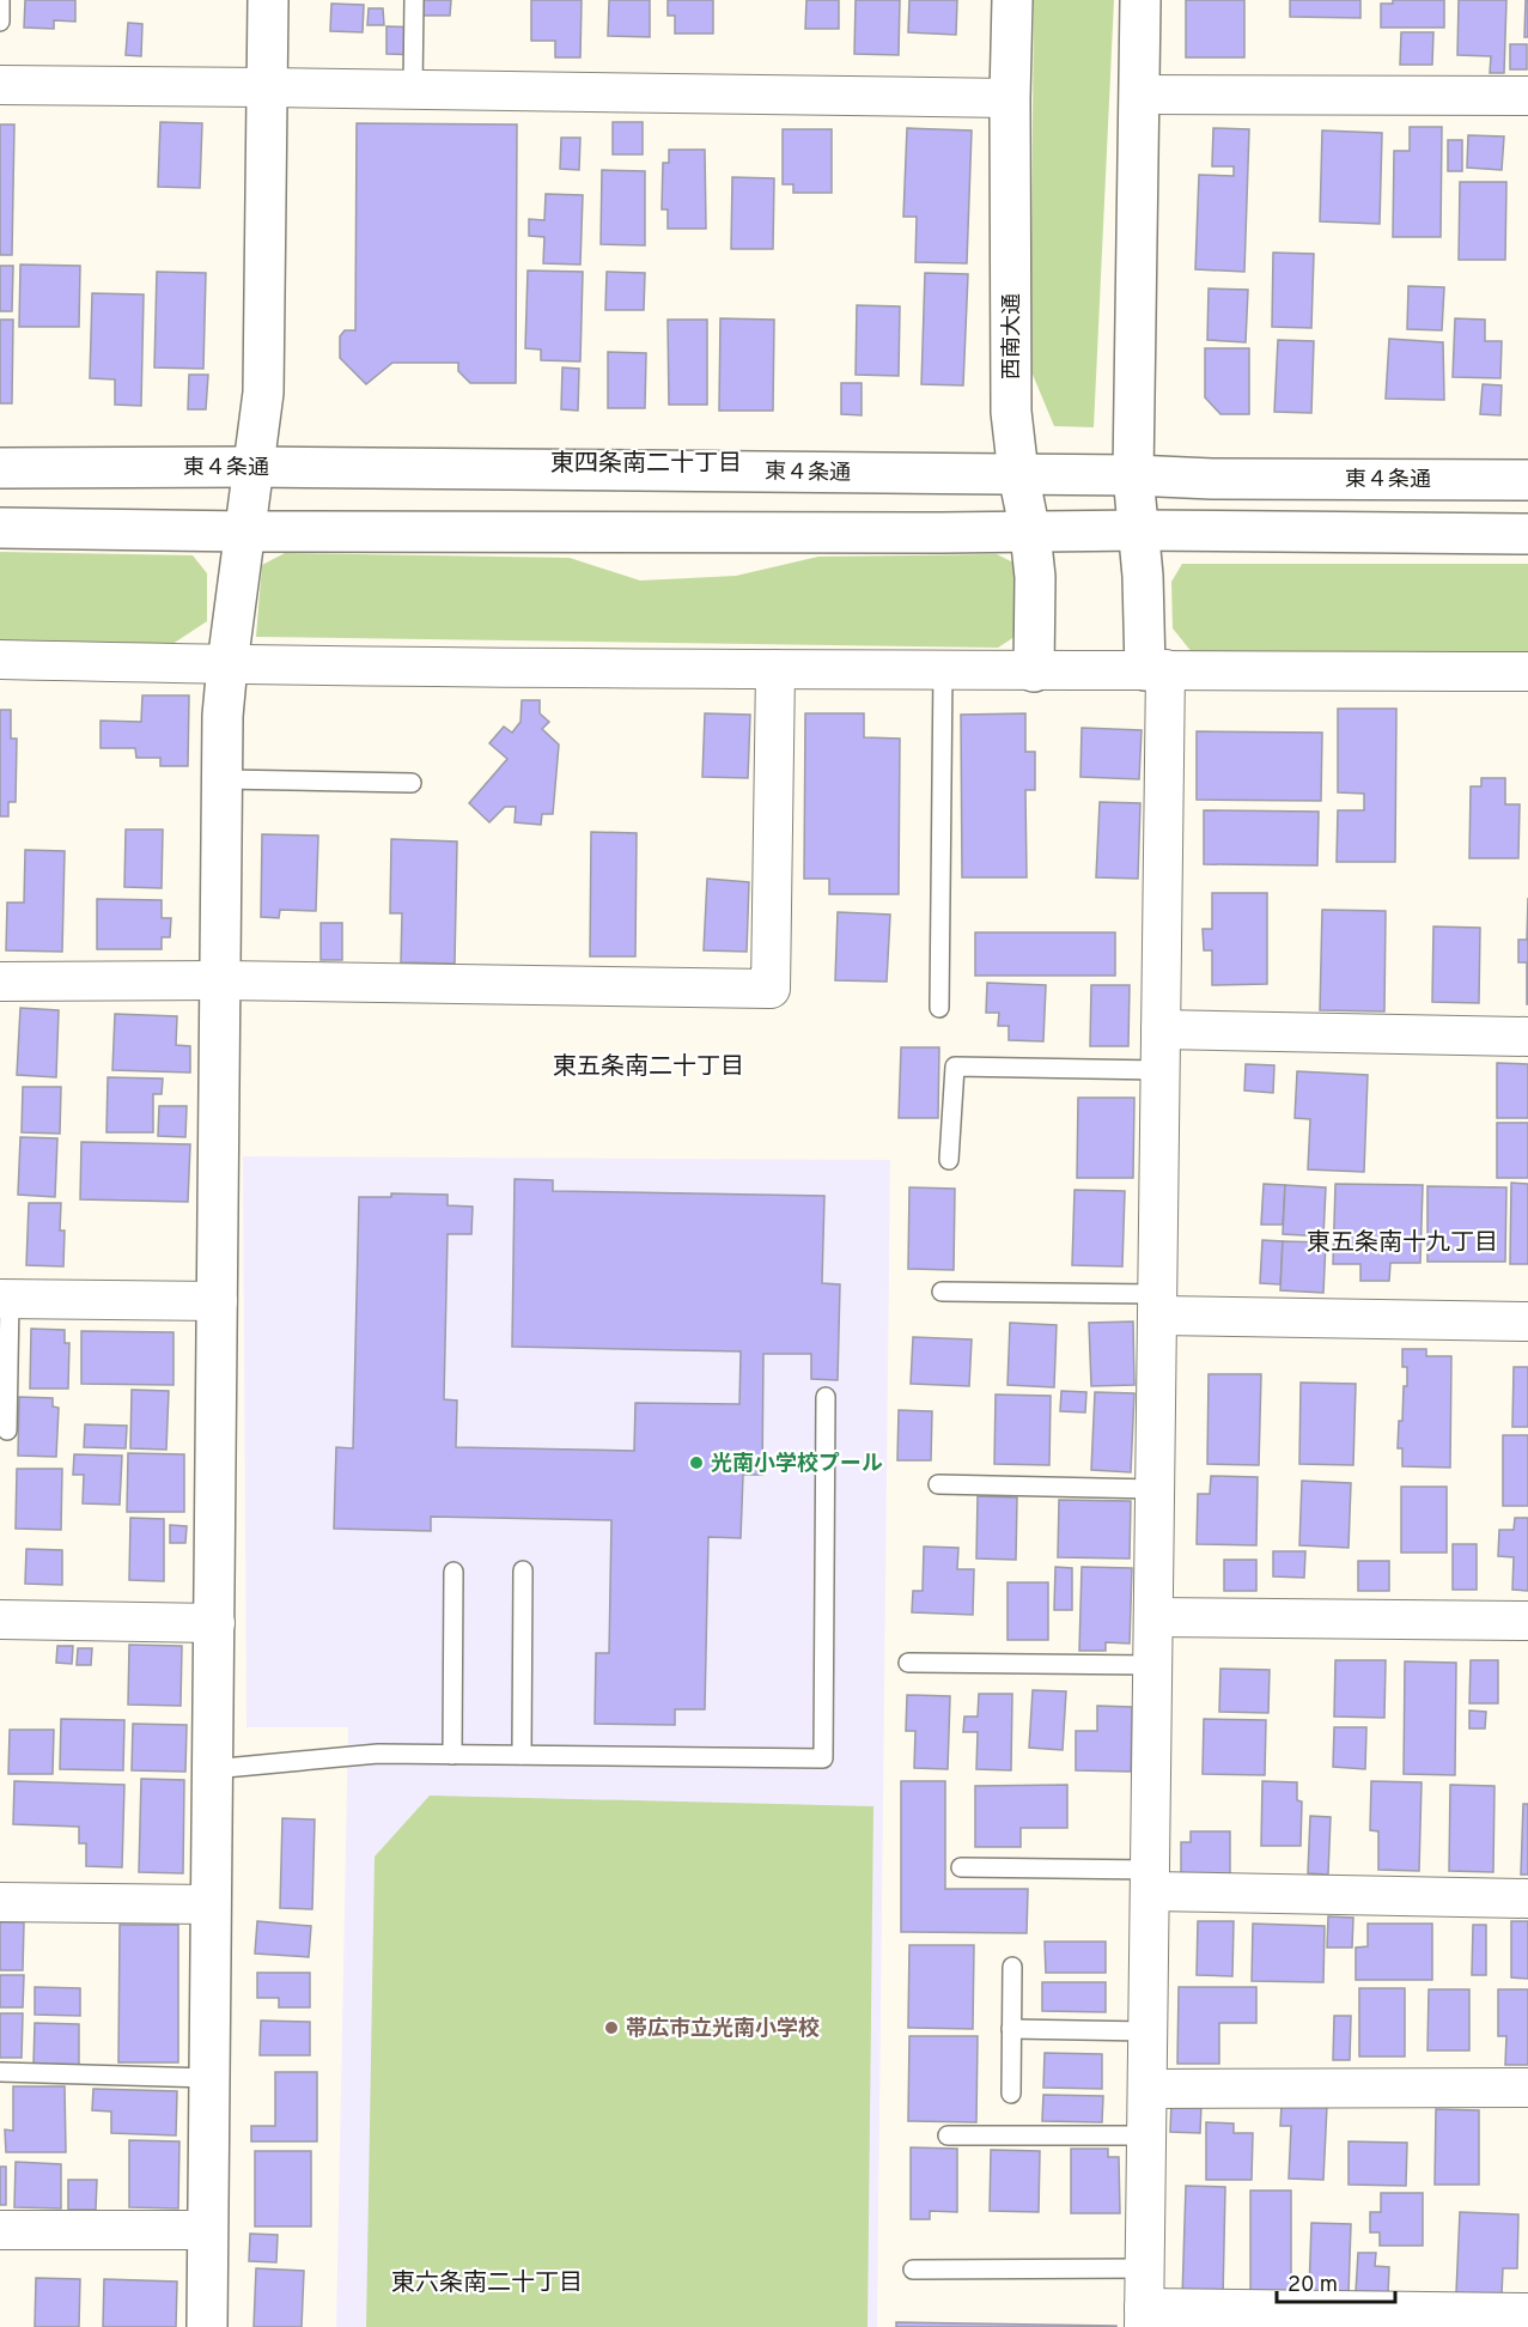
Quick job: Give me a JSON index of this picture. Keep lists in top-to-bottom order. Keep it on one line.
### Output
{"streets":{"street":["西南大通","東４条通"]},"crossings":[["西南大通","東４条通"]],"districts":["東四条南二十丁目","東五条南二十丁目","東五条南十九丁目","東六条南二十丁目"],"places":["光南小学校プール","帯広市立光南小学校"],"scale_bar":"20 m"}
